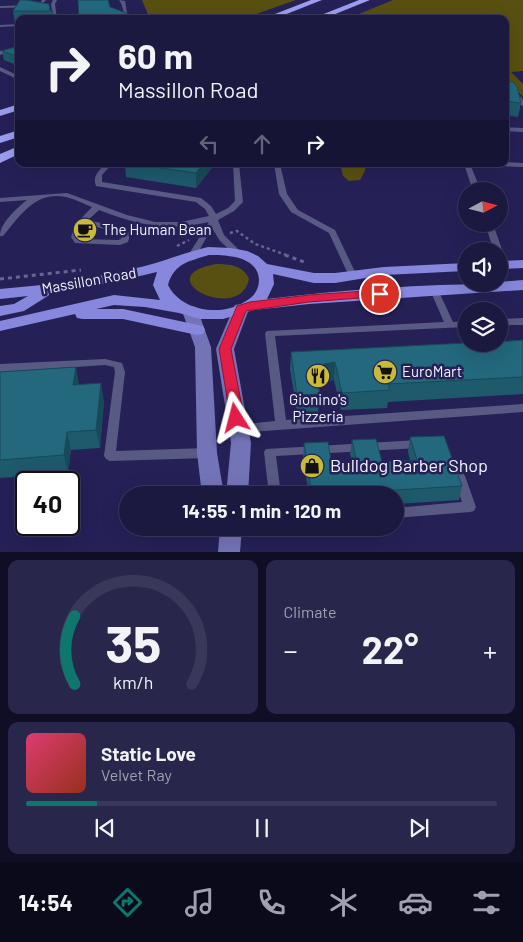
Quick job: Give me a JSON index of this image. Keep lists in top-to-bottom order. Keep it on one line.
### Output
{"streets":{"main road":["Massillon Road"]},"places":{"cafe":["The Human Bean"],"supermarket":["EuroMart"],"restaurant":["Gionino's Pizzeria"],"shop":["Bulldog Barber Shop"]},"north":"right","page":{"turn":["60 m","Massillon Road"],"limit":"40","trip":"14:55 · 1 min · 120 m","tile":"Climate","heat":["−","22°","+"],"song":["Static Love","Velvet Ray"],"tabs":"14:54","gauge":["35","km/h"]}}
